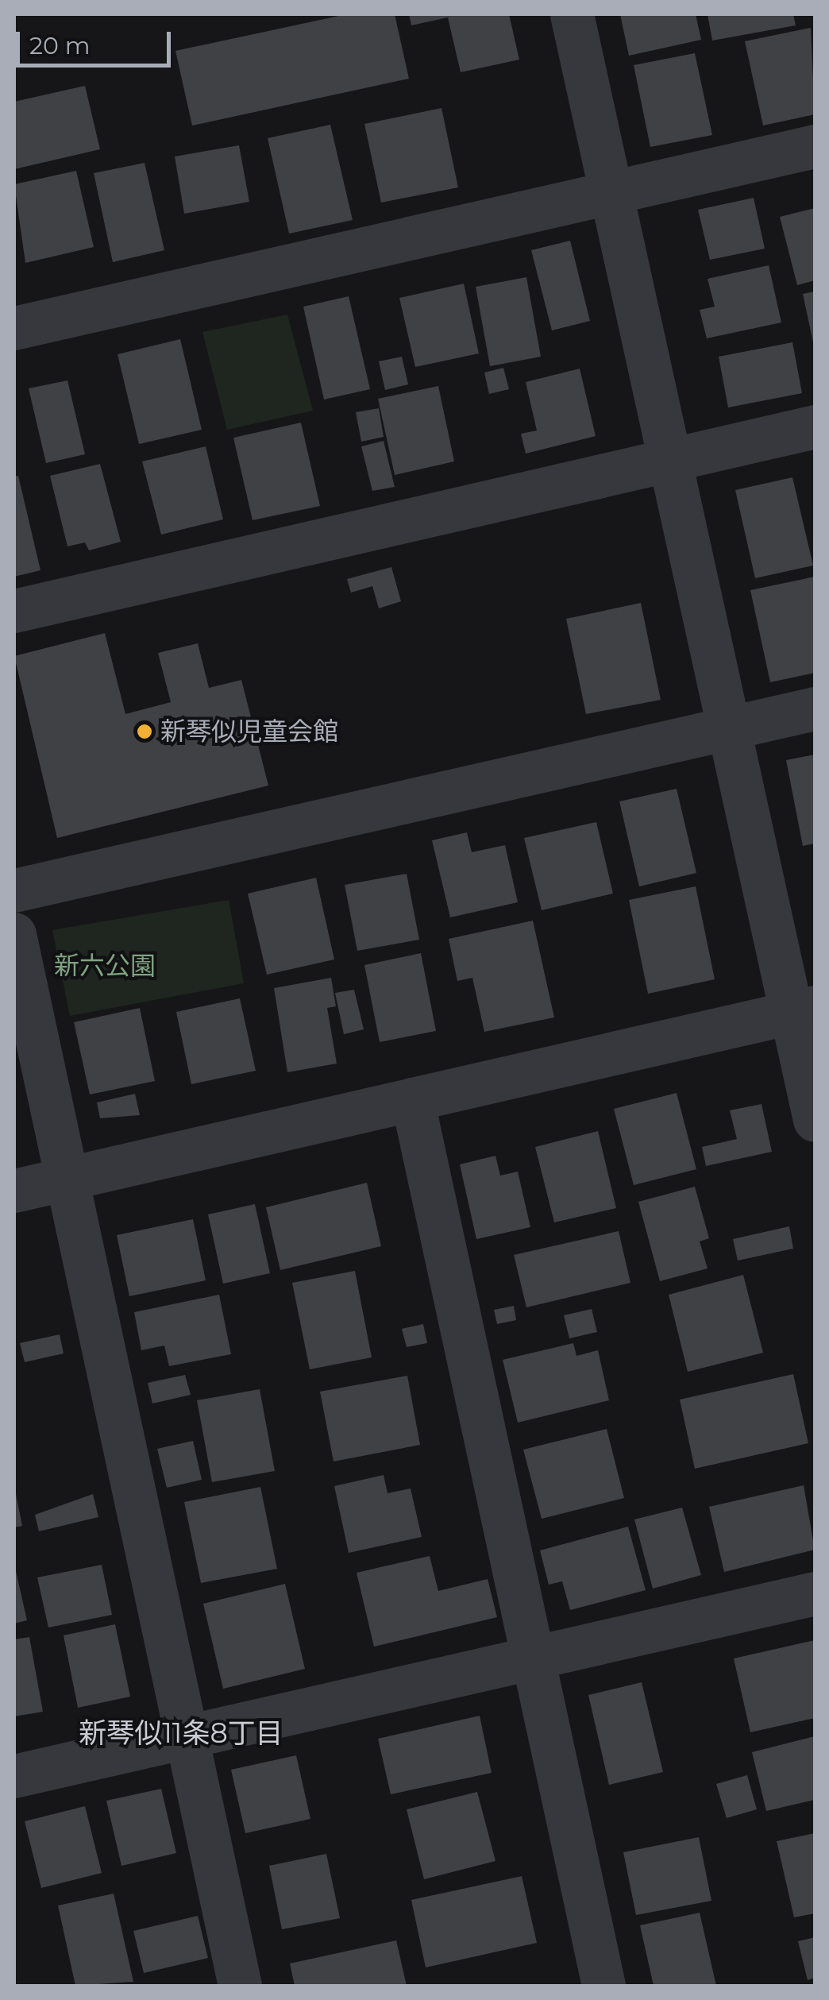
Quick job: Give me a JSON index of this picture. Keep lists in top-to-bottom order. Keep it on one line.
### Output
{"districts":["新琴似11条8丁目"],"parks":["新六公園"],"places":["新琴似児童会館"],"scale_bar":"20 m"}
